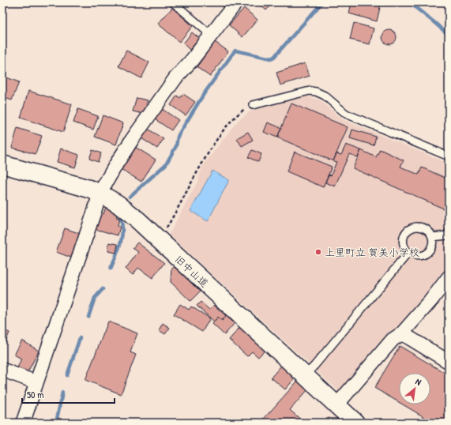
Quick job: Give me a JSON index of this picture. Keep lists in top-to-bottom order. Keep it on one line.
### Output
{"streets":{"main road":["旧中山道"]},"places":["上里町立 賀美小学校"],"scale_bar":"50 m","north":"top right"}
